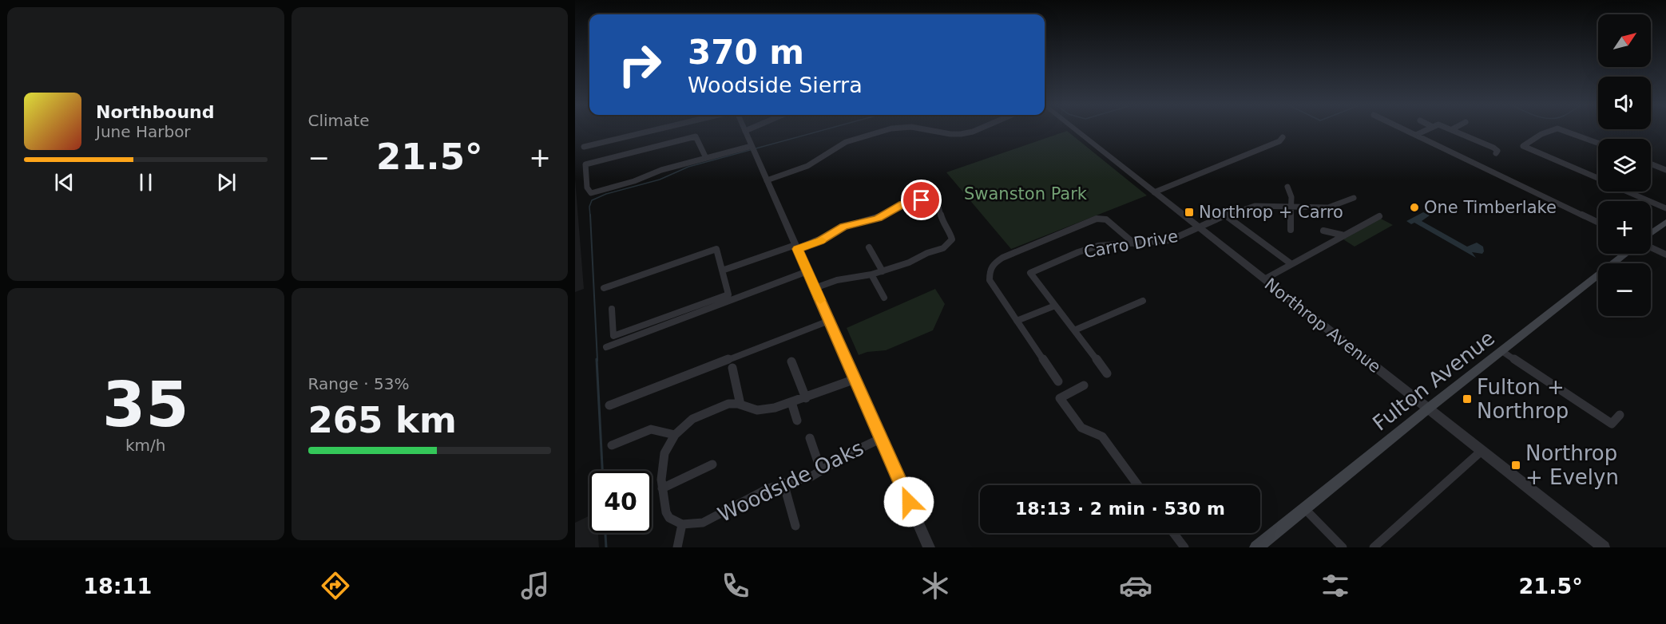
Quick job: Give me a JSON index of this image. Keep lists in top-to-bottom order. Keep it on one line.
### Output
{"streets":{"main road":["Fulton Avenue"],"street":["Carro Drive","Northrop Avenue","Woodside Oaks"]},"crossings":[["Carro Drive","Northrop Avenue"],["Northrop Avenue","Fulton Avenue"]],"parks":["Swanston Park"],"places":{"other":["One Timberlake"],"transit":["Northrop + Carro","Fulton + Northrop","Northrop + Evelyn"]},"north":"top right","page":{"tile":["Climate",["35","km/h"],["Range · 53%","265 km"]],"map_buttons":["+","−"],"turn":["370 m","Woodside Sierra"],"song":["Northbound","June Harbor"],"heat":["−","21.5°","+"],"limit":"40","trip":"18:13 · 2 min · 530 m","tabs":["18:11","21.5°"]}}
